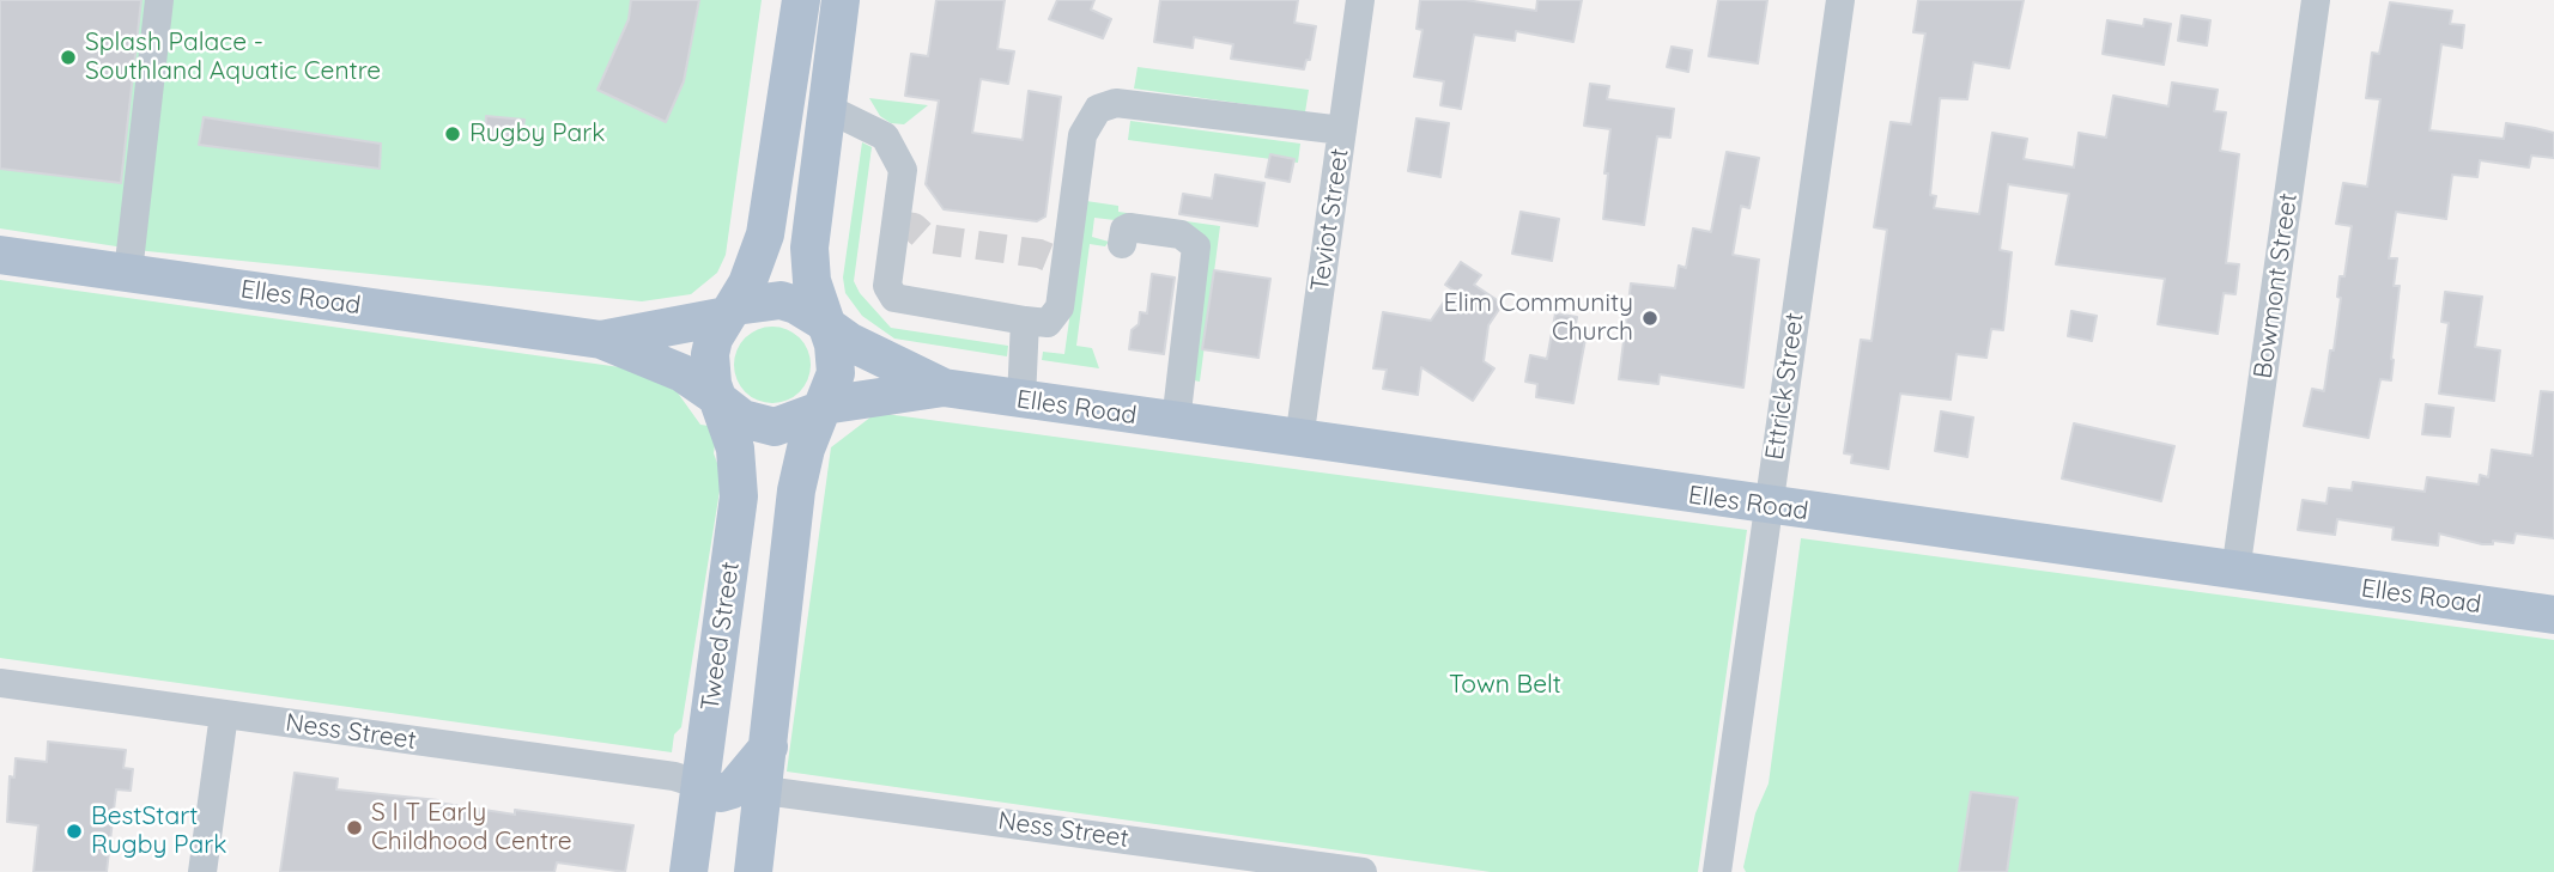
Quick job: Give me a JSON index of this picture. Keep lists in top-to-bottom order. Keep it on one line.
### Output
{"streets":{"main road":["Elles Road","Tweed Street"],"street":["Teviot Street","Bowmont Street","Ettrick Street","Ness Street"]},"crossings":[["Teviot Street","Elles Road"],["Bowmont Street","Elles Road"],["Elles Road","Ettrick Street"],["Elles Road","Tweed Street"],["Tweed Street","Ness Street"]],"parks":["Town Belt"],"places":["Splash Palace - Southland Aquatic Centre","Rugby Park","Elim Community Church","S I T Early Childhood Centre","BestStart Rugby Park"]}
